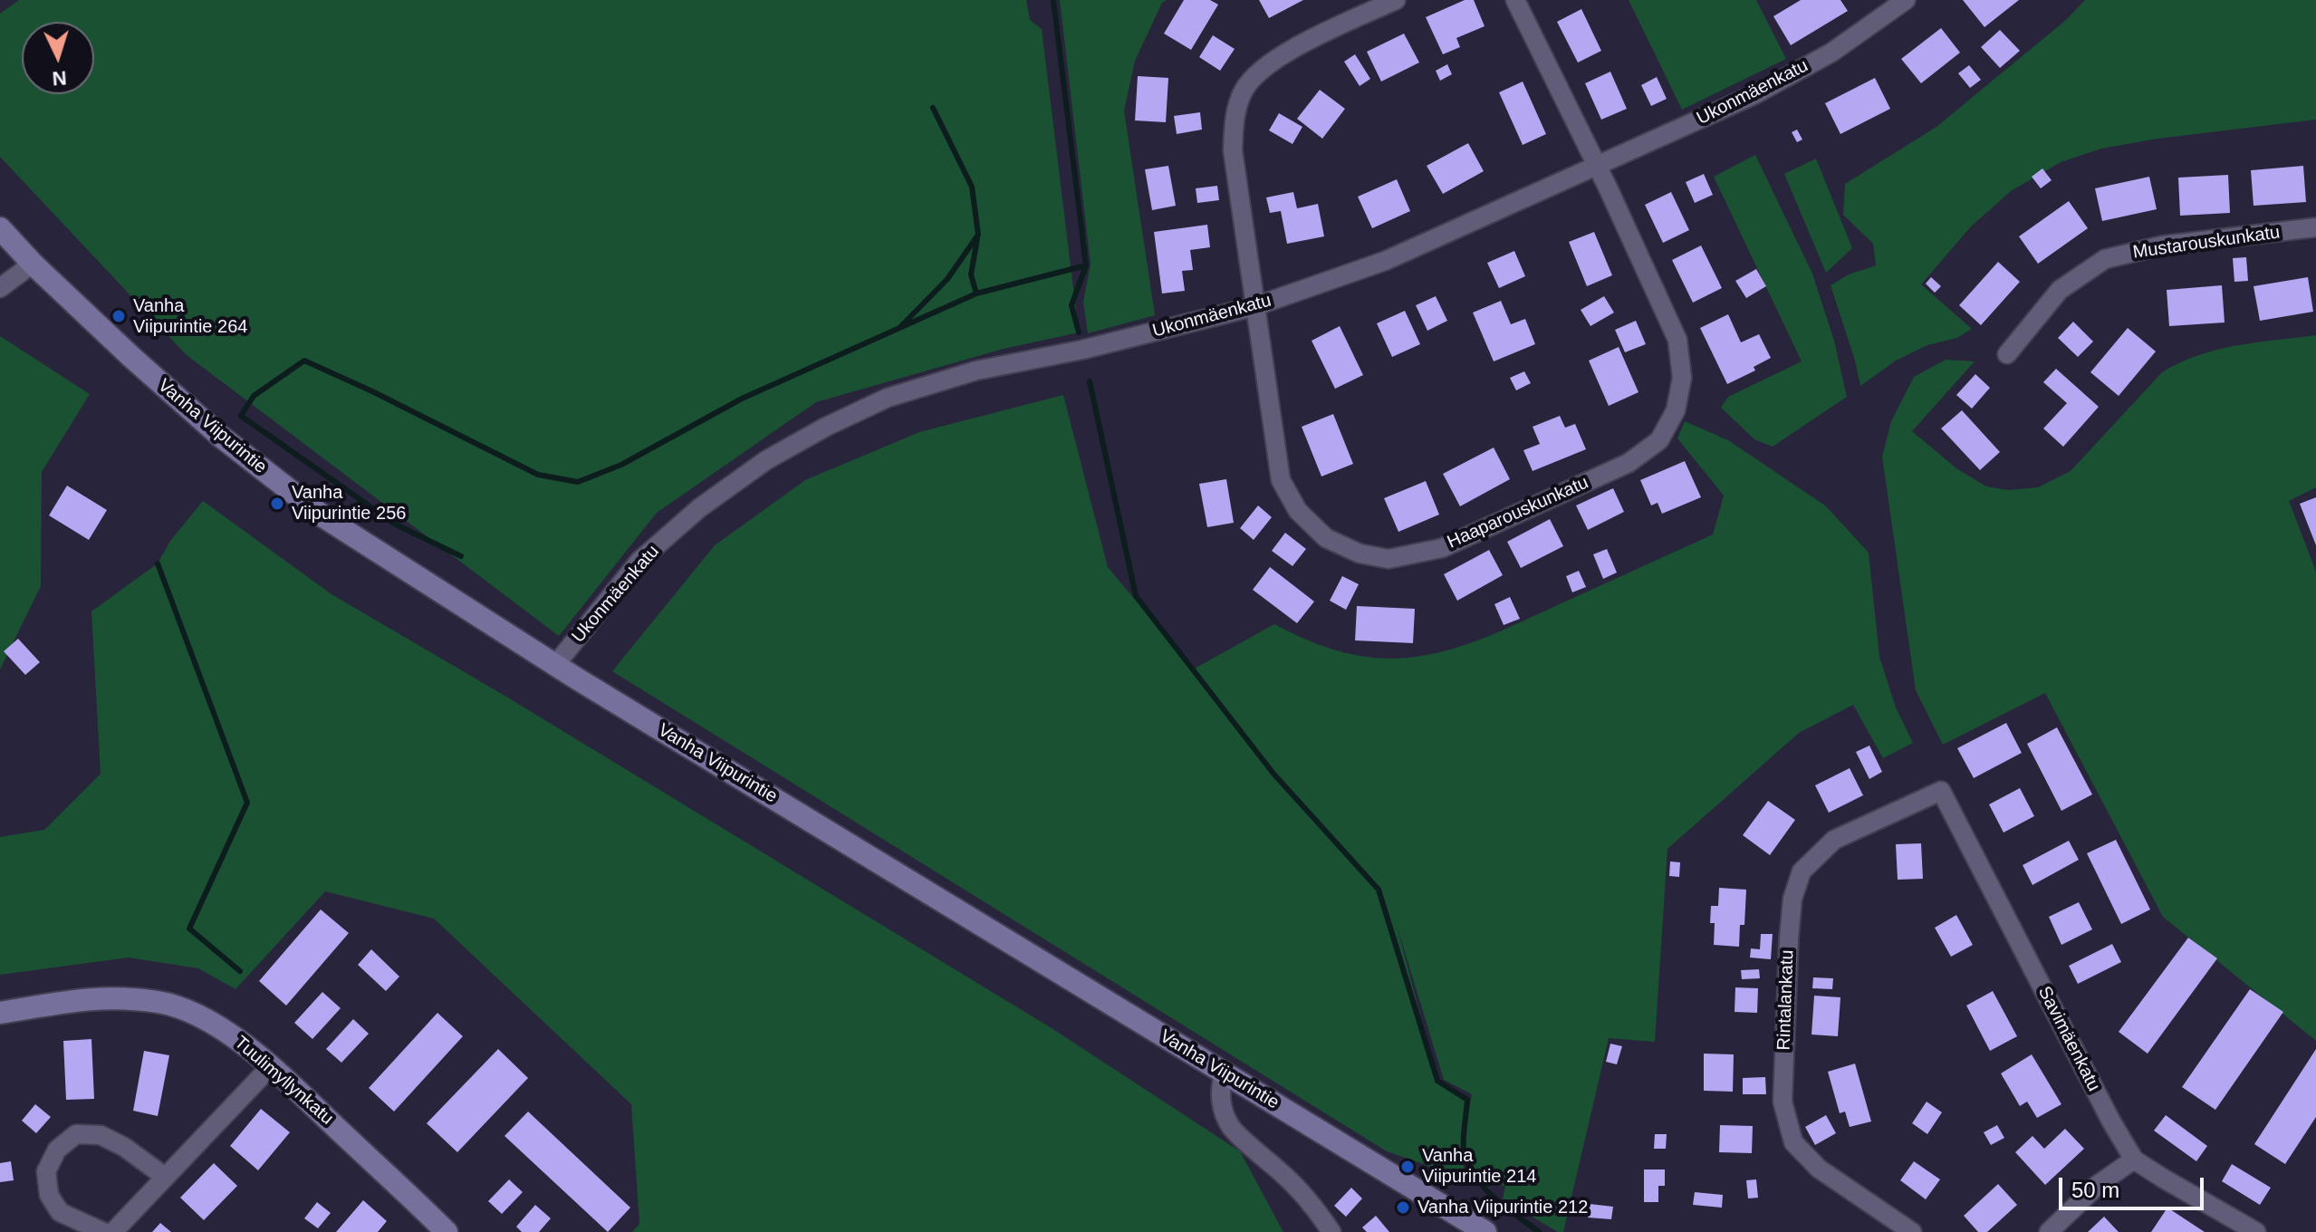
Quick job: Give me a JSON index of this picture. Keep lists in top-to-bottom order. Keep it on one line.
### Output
{"streets":{"street":["Ukonmäenkatu","Mustarouskunkatu","Vanha Viipurintie","Haaparouskunkatu","Rintalankatu","Savimäenkatu","Tuulimyllynkatu"]},"crossings":[["Ukonmäenkatu","Vanha Viipurintie"],["Ukonmäenkatu","Haaparouskunkatu"],["Rintalankatu","Savimäenkatu"]],"places":["Vanha Viipurintie 264","Vanha Viipurintie 256","Vanha Viipurintie 214","Vanha Viipurintie 212"],"scale_bar":"50 m","north":"bottom"}
